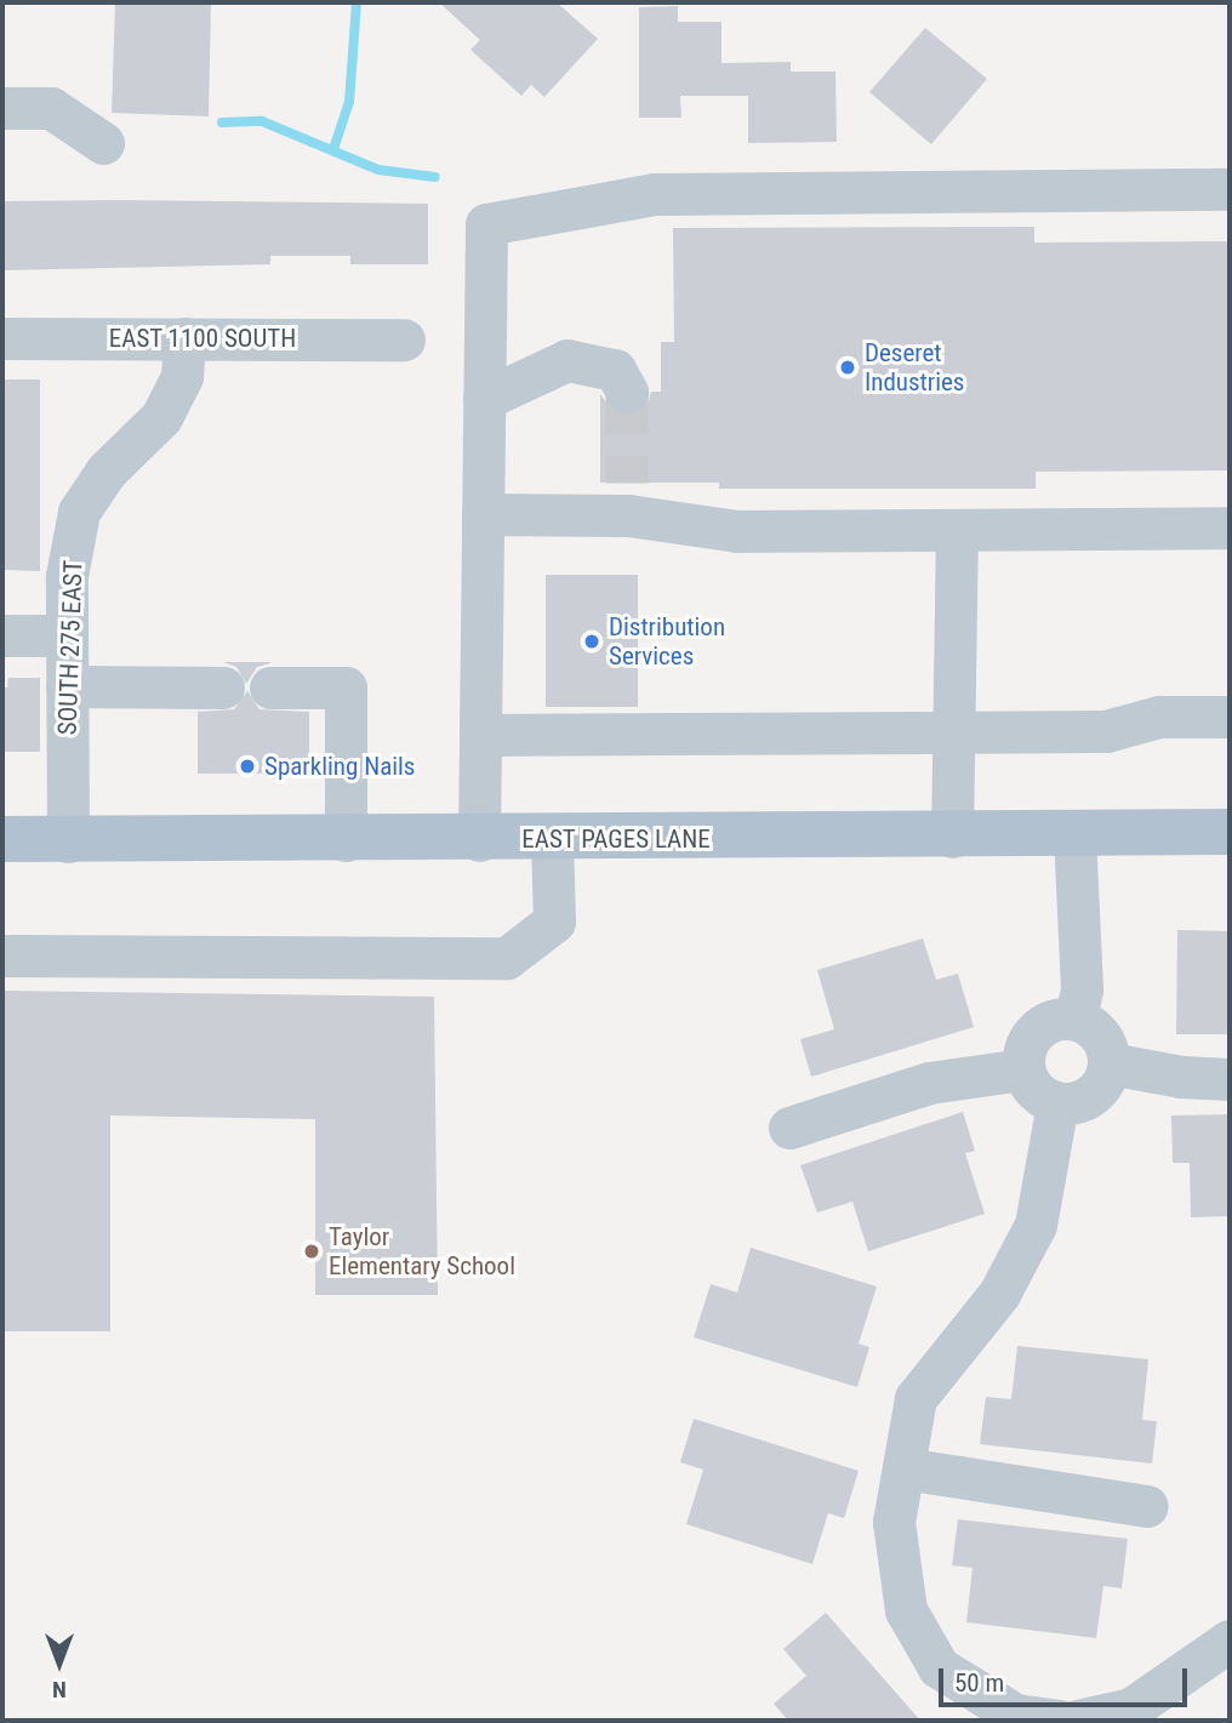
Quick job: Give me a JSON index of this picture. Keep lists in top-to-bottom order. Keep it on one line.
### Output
{"streets":{"main road":["EAST PAGES LANE"],"street":["EAST 1100 SOUTH","SOUTH 275 EAST"]},"crossings":[["EAST 1100 SOUTH","SOUTH 275 EAST"],["SOUTH 275 EAST","EAST PAGES LANE"]],"places":["Deseret Industries","Distribution Services","Sparkling Nails","Taylor Elementary School"],"scale_bar":"50 m","north":"bottom"}
